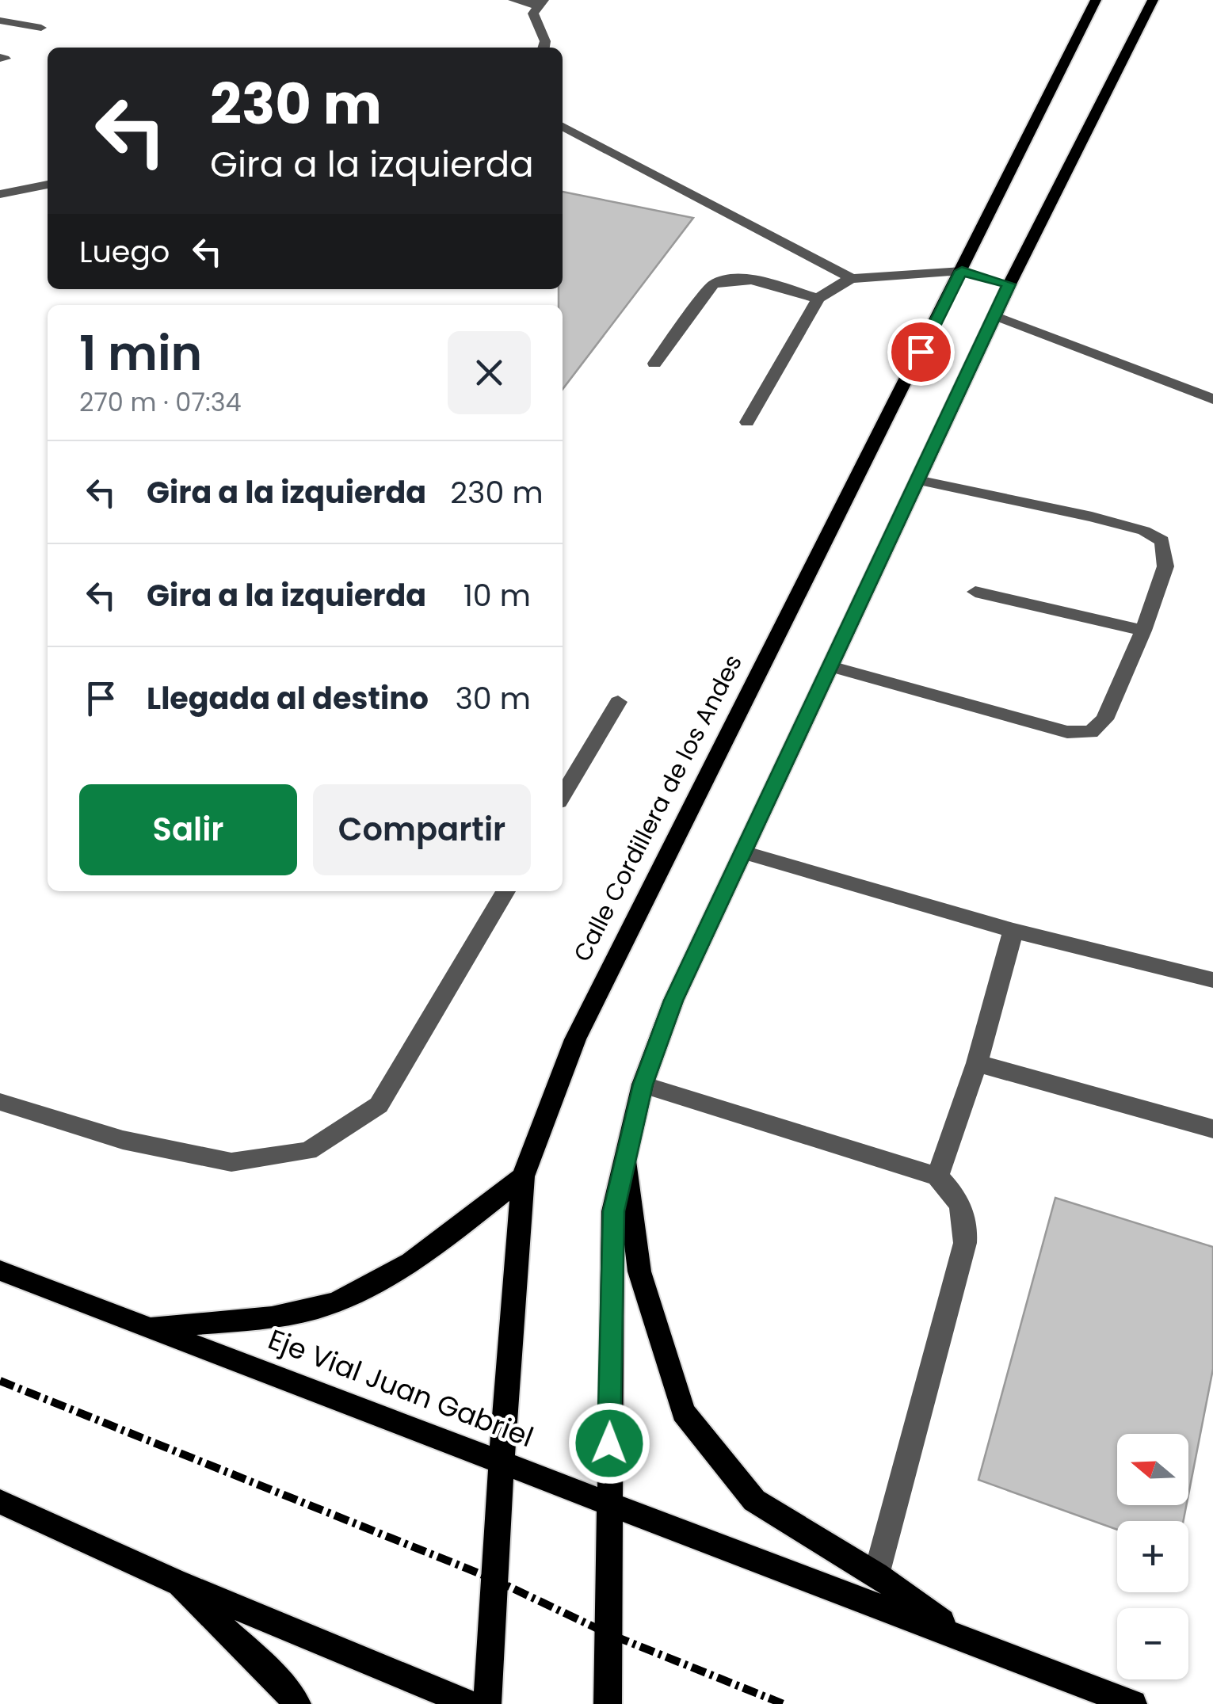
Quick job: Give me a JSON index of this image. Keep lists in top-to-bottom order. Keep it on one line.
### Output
{"streets":{"main road":["Calle Cordillera de los Andes","Eje Vial Juan Gabriel"]},"crossings":[["Calle Cordillera de los Andes","Eje Vial Juan Gabriel"]],"north":"left","page":{"turn":["230 m","Gira a la izquierda"],"then":"Luego","heading":["1 min","270 m · 07:34"],"list":[{"name":"Gira a la izquierda","value":"230 m"},{"name":"Gira a la izquierda","value":"10 m"},{"name":"Llegada al destino","value":"30 m"}],"buttons":["Salir","Compartir"],"map_buttons":["+","−"]}}
